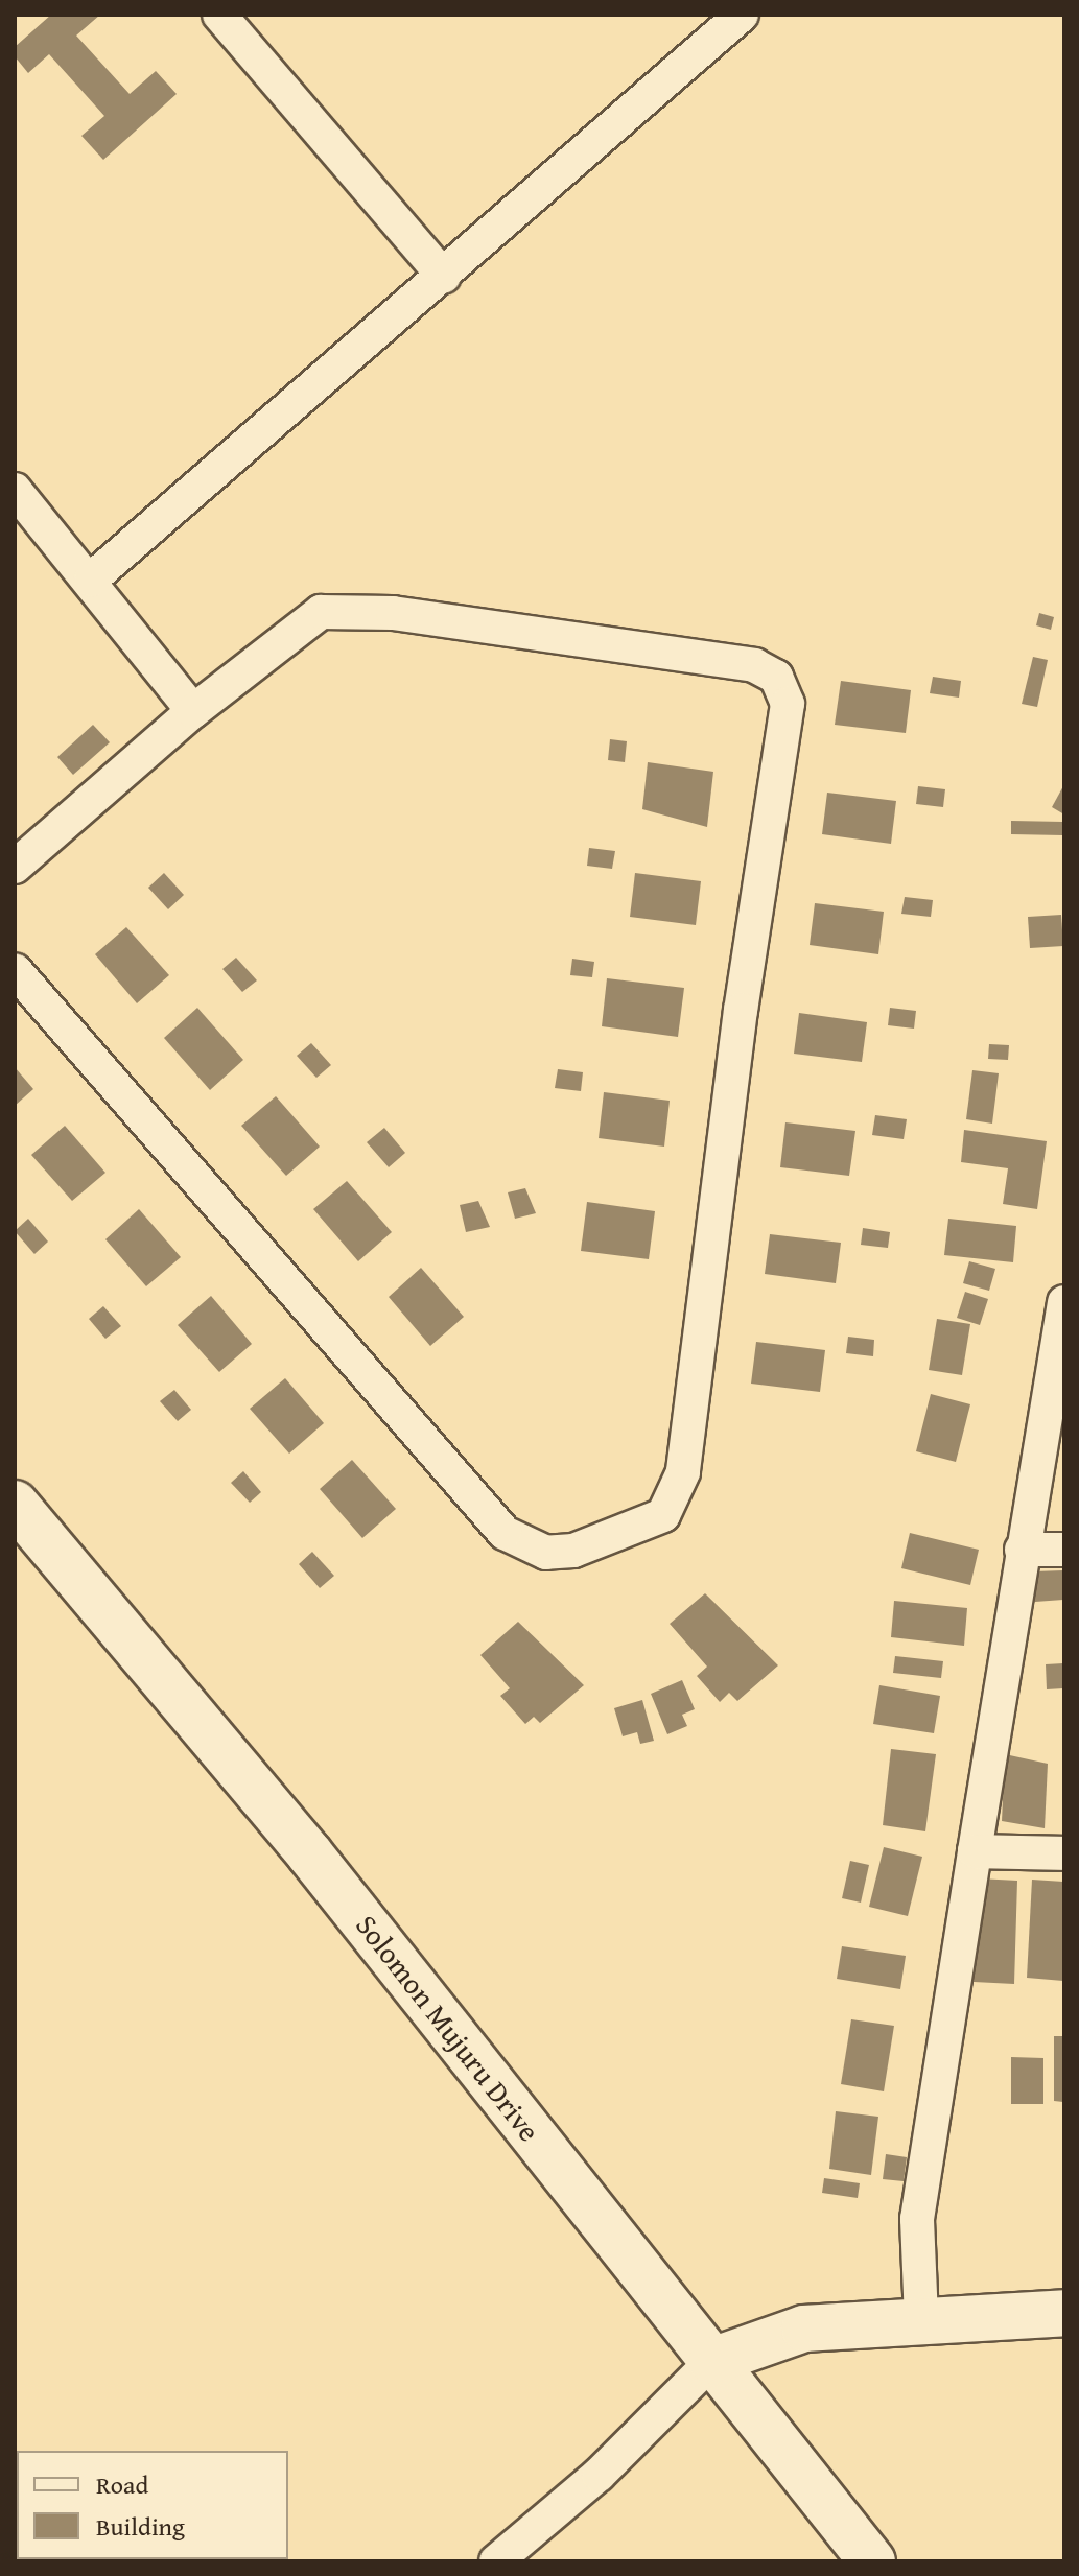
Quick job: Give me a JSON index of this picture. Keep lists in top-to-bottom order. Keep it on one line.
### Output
{"streets":{"street":["Solomon Mujuru Drive"]},"legend":["Road","Building"]}
